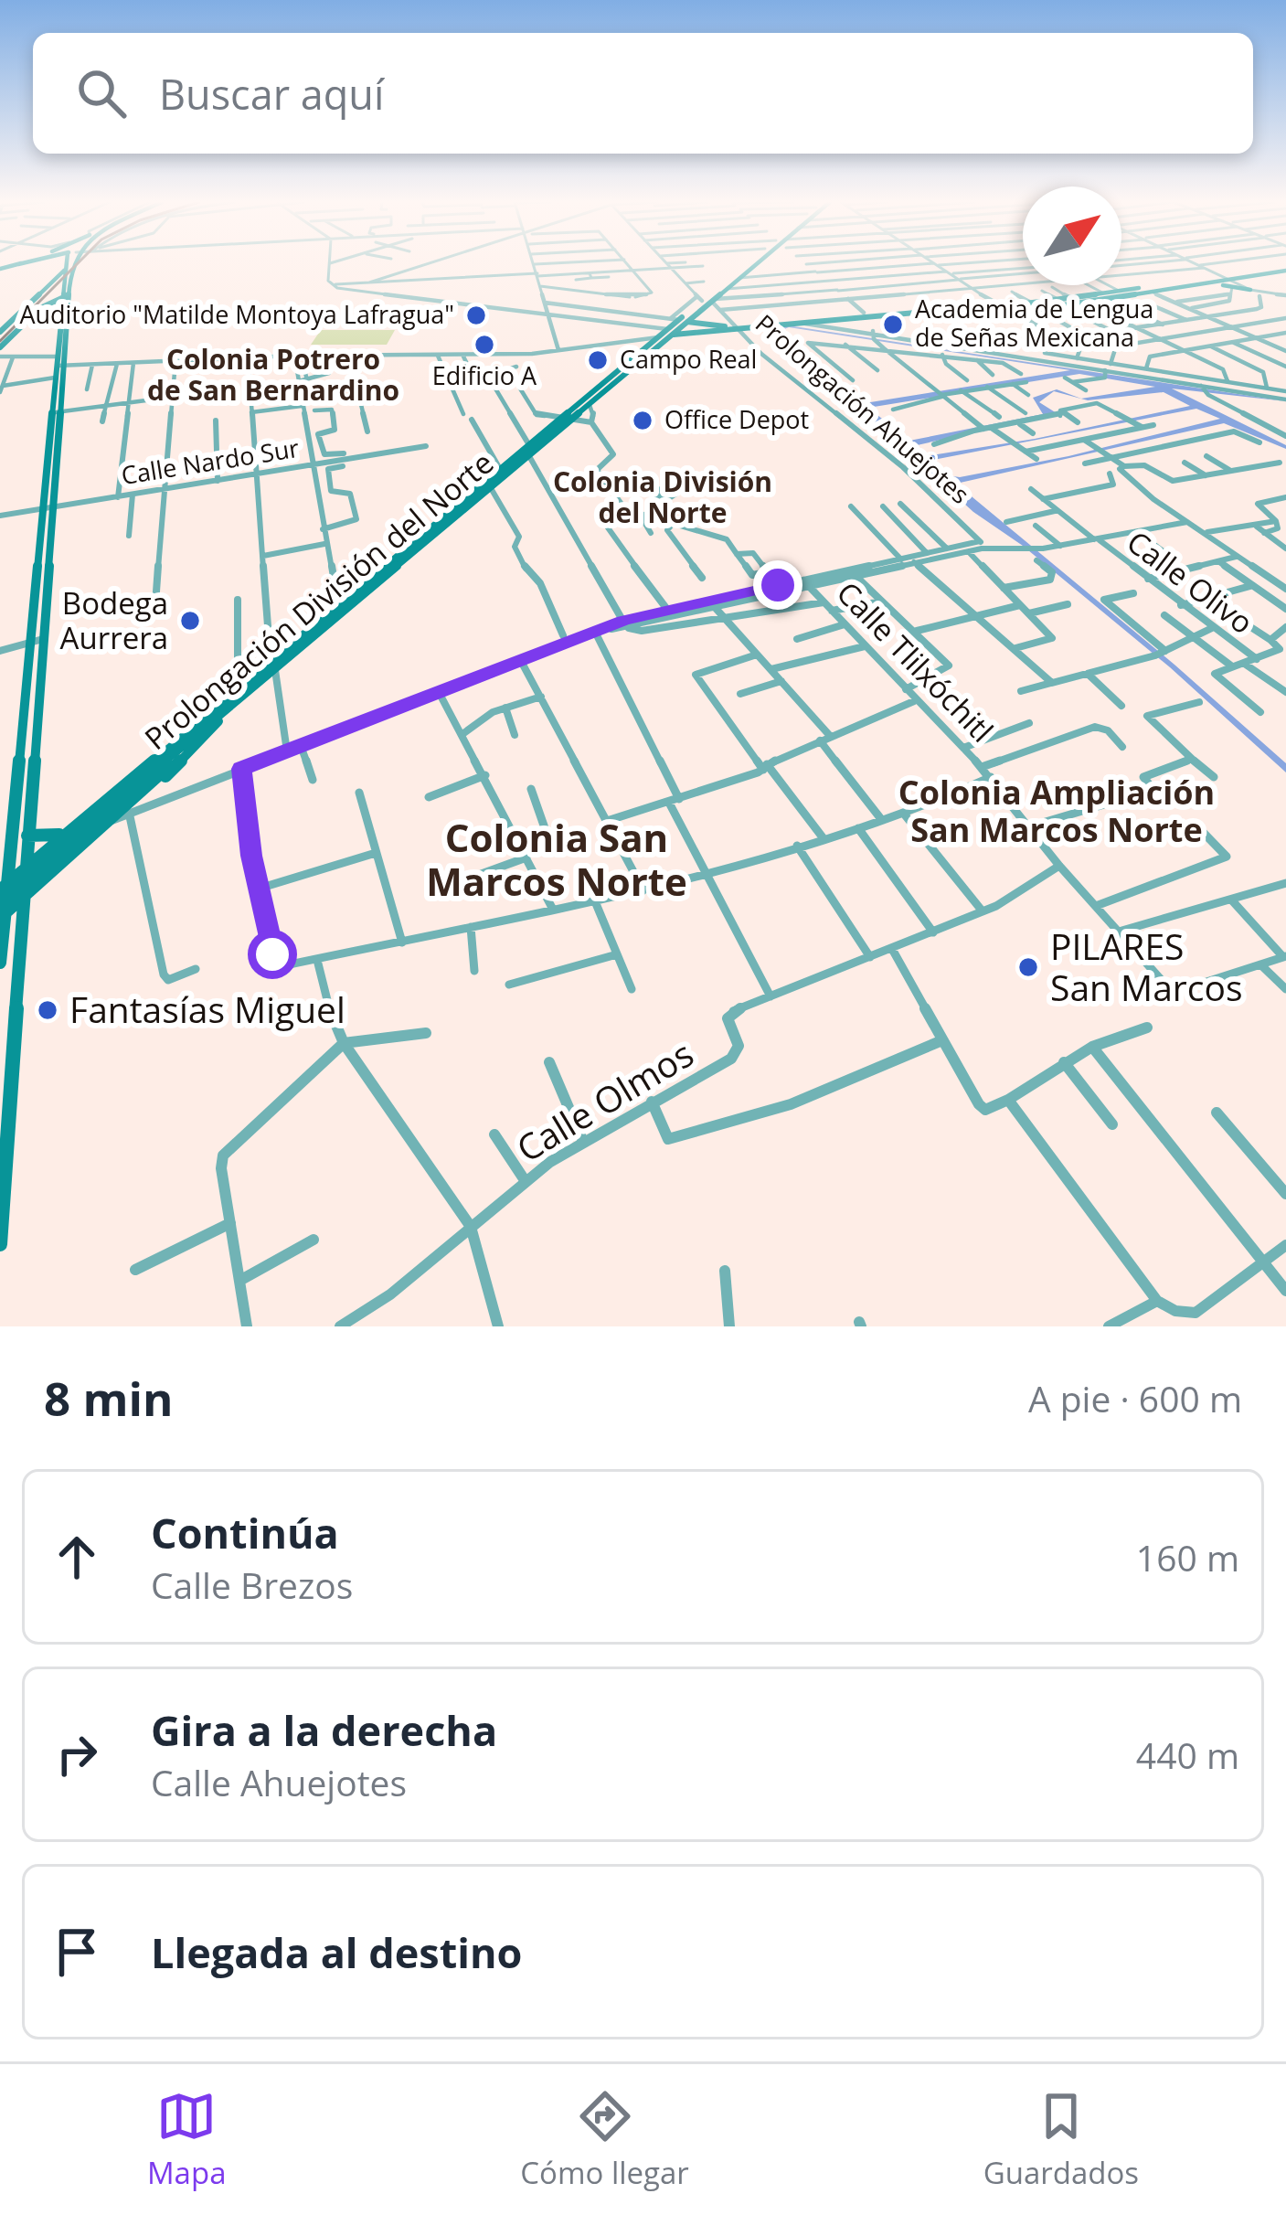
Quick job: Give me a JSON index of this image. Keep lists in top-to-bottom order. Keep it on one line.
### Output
{"streets":{"main road":["Prolongación División del Norte"],"street":["Prolongación Ahuejotes","Calle Nardo Sur","Calle Olivo","Calle Tlilxóchitl","Calle Olmos"]},"crossings":[["Calle Tlilxóchitl","Calle Olmos"]],"districts":["Colonia Potrero de San Bernardino","Colonia División del Norte","Colonia Ampliación San Marcos Norte","Colonia San Marcos Norte"],"places":["Auditorio \"Matilde Montoya Lafragua\"","Academia de Lengua de Señas Mexicana","Edificio A","Campo Real","Office Depot","Bodega Aurrera","PILARES San Marcos","Fantasías Miguel"],"north":"top right","page":{"search":"Buscar aquí","heading":["8 min","A pie · 600 m"],"list":[["Continúa","Calle Brezos","160 m"],["Gira a la derecha","Calle Ahuejotes","440 m"],"Llegada al destino"],"nav":["Mapa","Cómo llegar","Guardados"]}}
